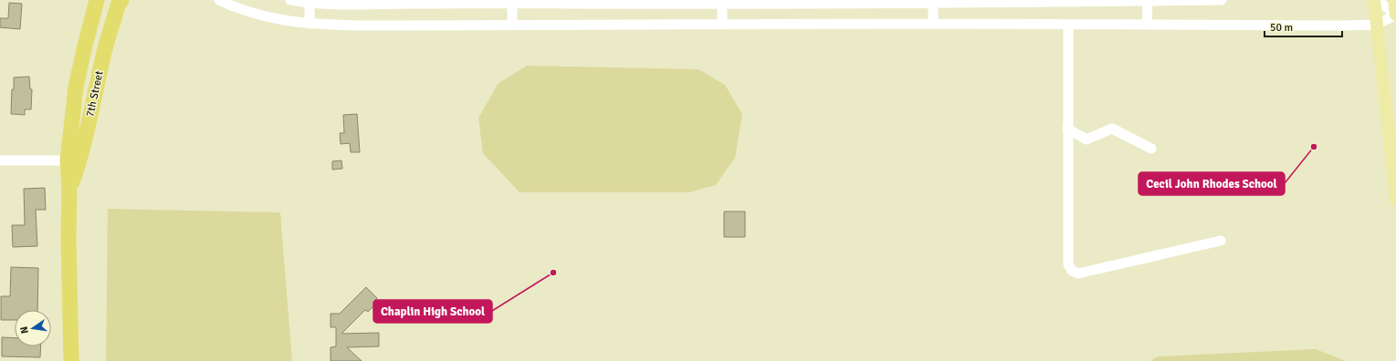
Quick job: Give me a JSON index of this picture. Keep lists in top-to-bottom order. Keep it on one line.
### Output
{"streets":{"highway":["7th Street"]},"places":["Cecil John Rhodes School","Chaplin High School"],"scale_bar":"50 m","north":"left"}
